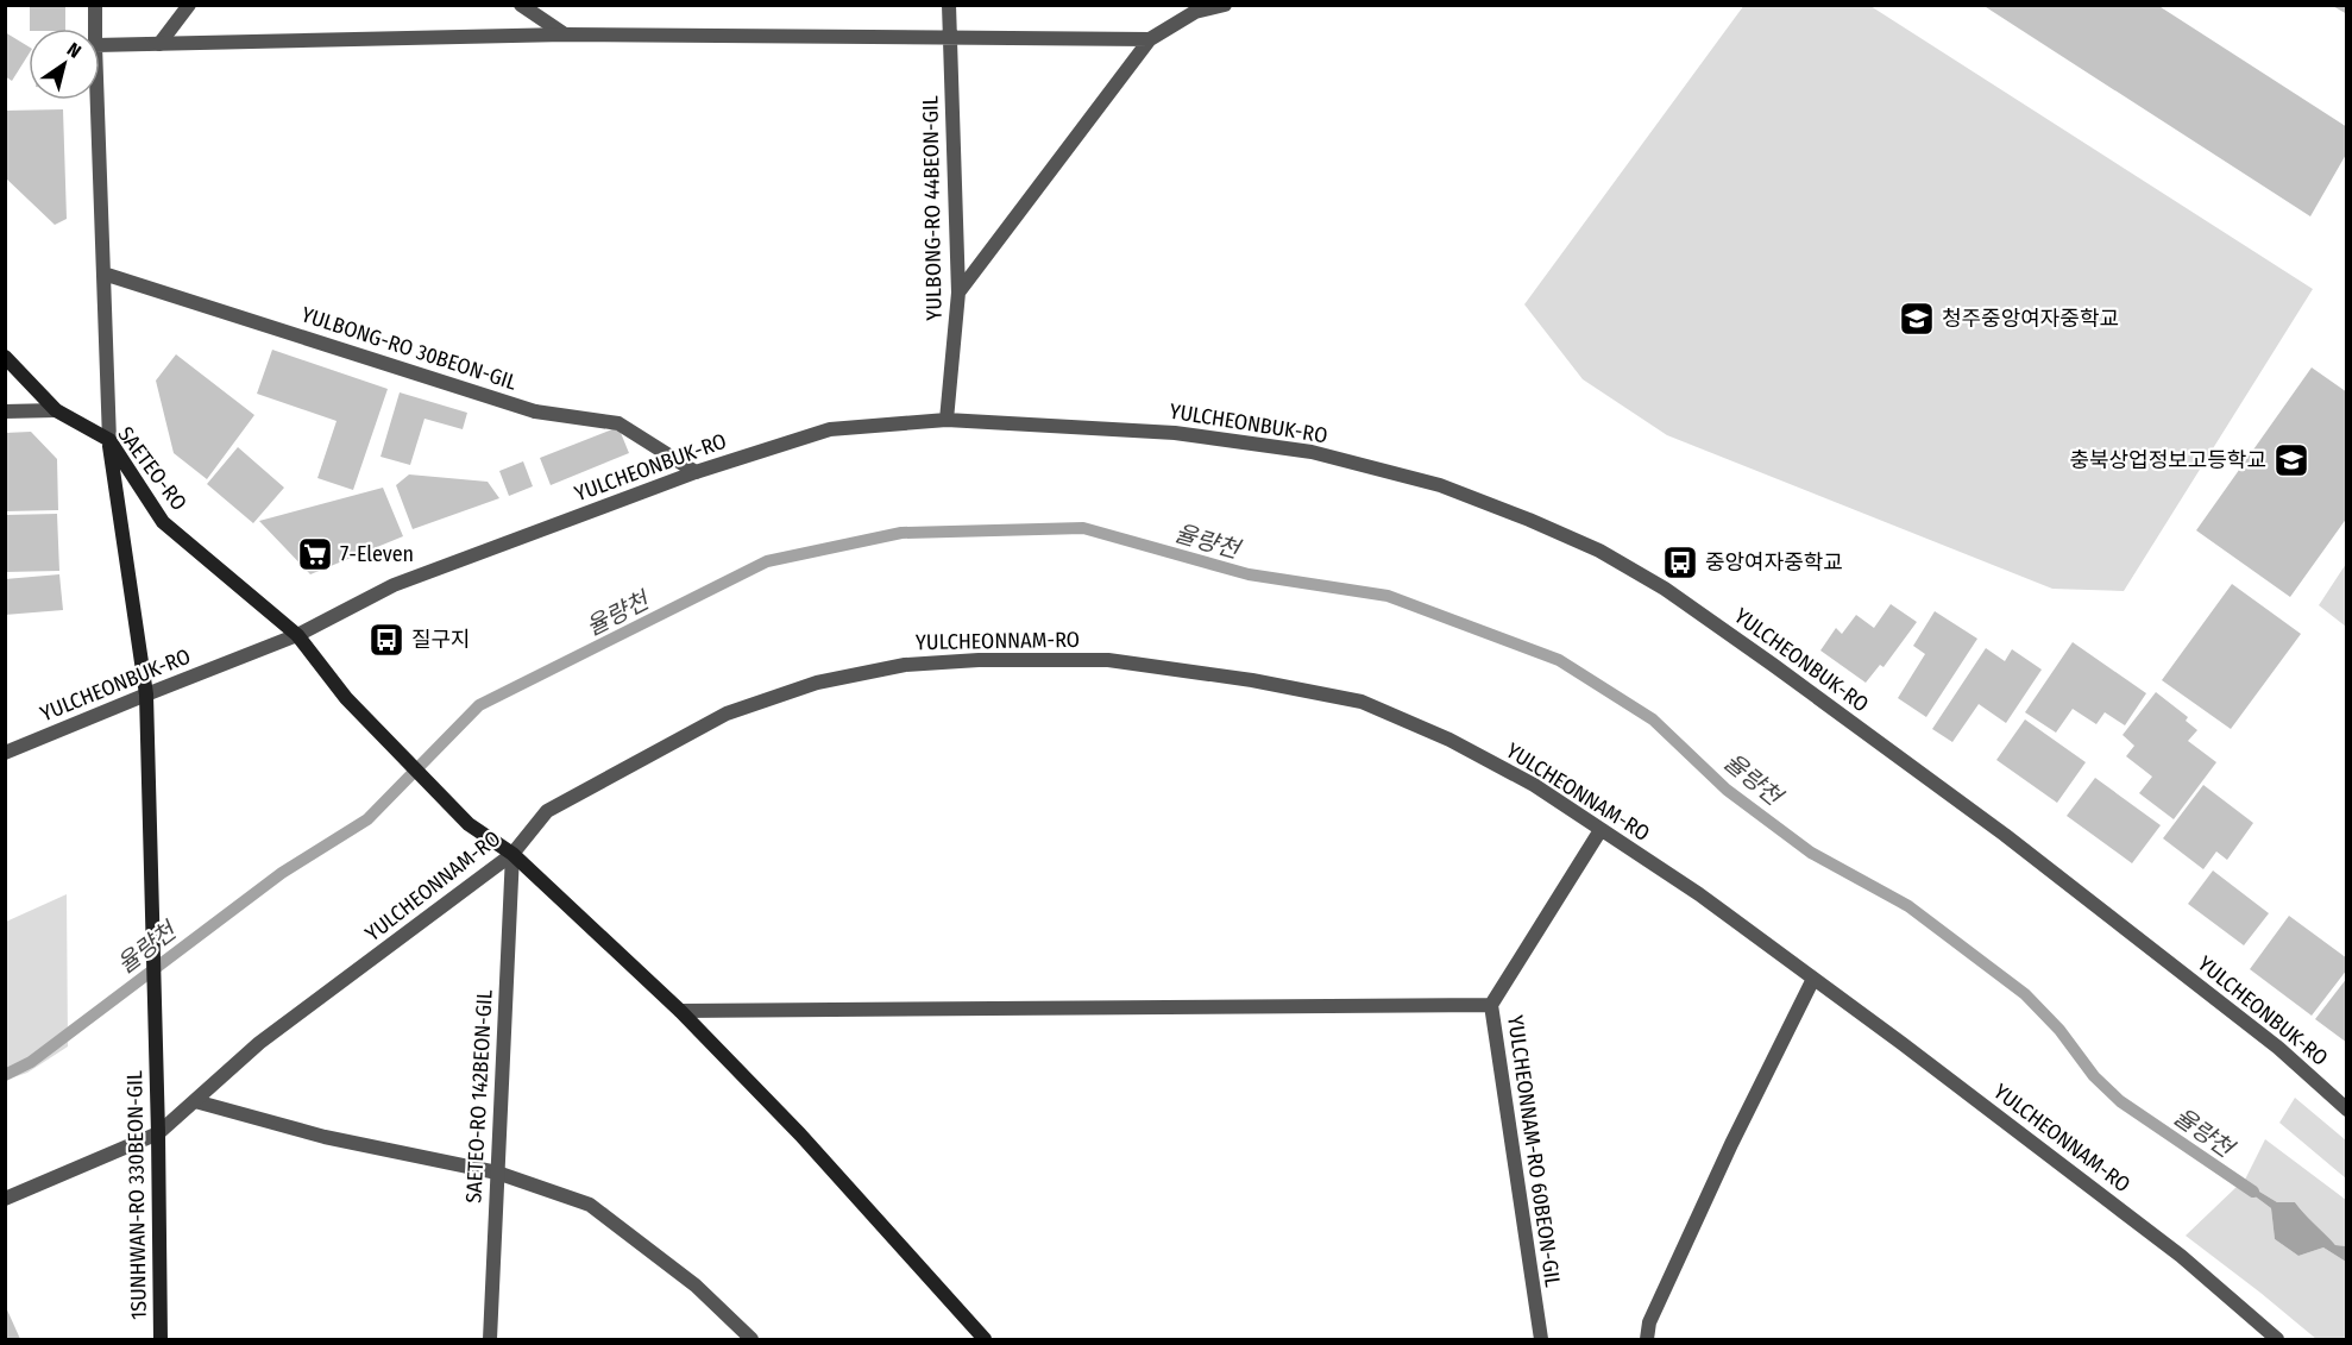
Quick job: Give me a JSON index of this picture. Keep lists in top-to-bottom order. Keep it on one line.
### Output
{"streets":{"street":["YULBONG-RO 44BEON-GIL","YULBONG-RO 30BEON-GIL","YULCHEONBUK-RO","SAETEO-RO","YULCHEONNAM-RO","SAETEO-RO 142BEON-GIL","YULCHEONNAM-RO 60BEON-GIL","1SUNHWAN-RO 330BEON-GIL"]},"crossings":[["YULBONG-RO 44BEON-GIL","YULCHEONBUK-RO"],["YULBONG-RO 30BEON-GIL","YULCHEONBUK-RO"],["YULCHEONBUK-RO","SAETEO-RO"],["YULCHEONBUK-RO","1SUNHWAN-RO 330BEON-GIL"],["SAETEO-RO","YULCHEONNAM-RO"],["SAETEO-RO","SAETEO-RO 142BEON-GIL"],["SAETEO-RO","1SUNHWAN-RO 330BEON-GIL"],["YULCHEONNAM-RO","SAETEO-RO 142BEON-GIL"],["YULCHEONNAM-RO","YULCHEONNAM-RO 60BEON-GIL"],["YULCHEONNAM-RO","1SUNHWAN-RO 330BEON-GIL"]],"water":["율량천"],"places":{"school or university":["청주중앙여자중학교","충북상업정보고등학교"],"supermarket":["7-Eleven"],"bus stop":["중앙여자중학교","질구지"]},"north":"top right"}
